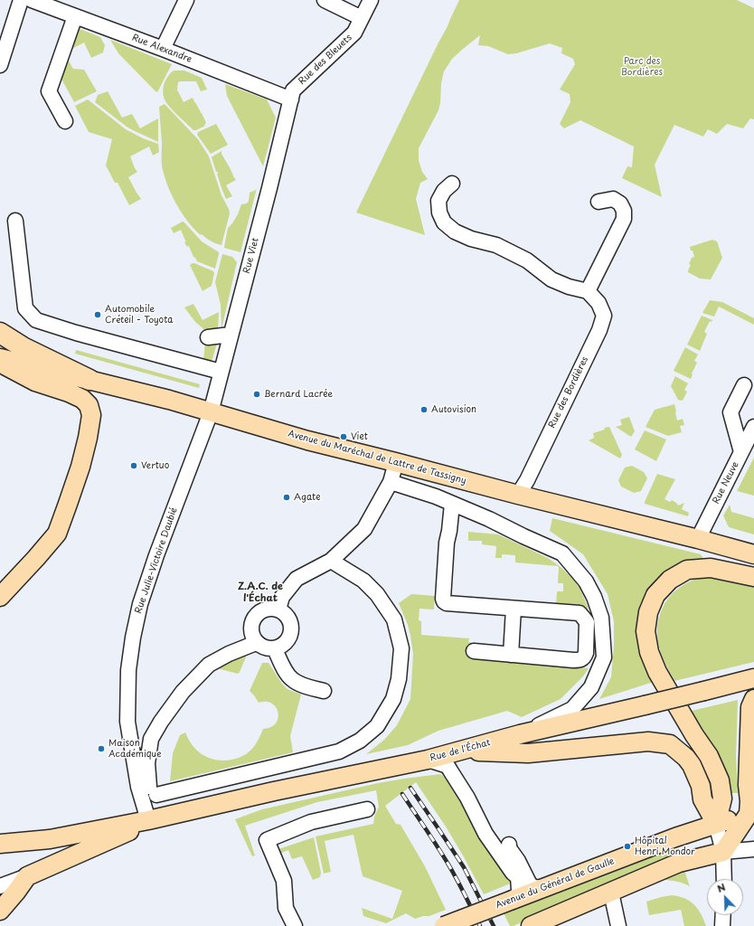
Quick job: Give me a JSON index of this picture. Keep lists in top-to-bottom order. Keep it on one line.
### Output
{"streets":{"main road":["Avenue du Maréchal de Lattre de Tassigny","Rue de l'Échat","Avenue du Général de Gaulle"],"street":["Rue Alexandre","Rue des Bleuets","Rue Viet","Rue des Bordières","Rue Neuve","Rue Julie-Victoire Daubié"]},"crossings":[["Rue Alexandre","Rue des Bleuets"],["Rue Alexandre","Rue Viet"],["Rue des Bleuets","Rue Viet"],["Rue Viet","Avenue du Maréchal de Lattre de Tassigny"],["Rue Viet","Rue Julie-Victoire Daubié"],["Rue des Bordières","Avenue du Maréchal de Lattre de Tassigny"],["Avenue du Maréchal de Lattre de Tassigny","Rue Neuve"],["Avenue du Maréchal de Lattre de Tassigny","Rue Julie-Victoire Daubié"],["Rue Julie-Victoire Daubié","Rue de l'Échat"]],"districts":["Z.A.C. de l'Échat"],"parks":["Parc des Bordières"],"places":["Automobile Créteil - Toyota","Bernard Lacrée","Autovision","Viet","Vertuo","Agate","Maison Académique","Hôpital Henri Mondor"],"north":"top left"}
